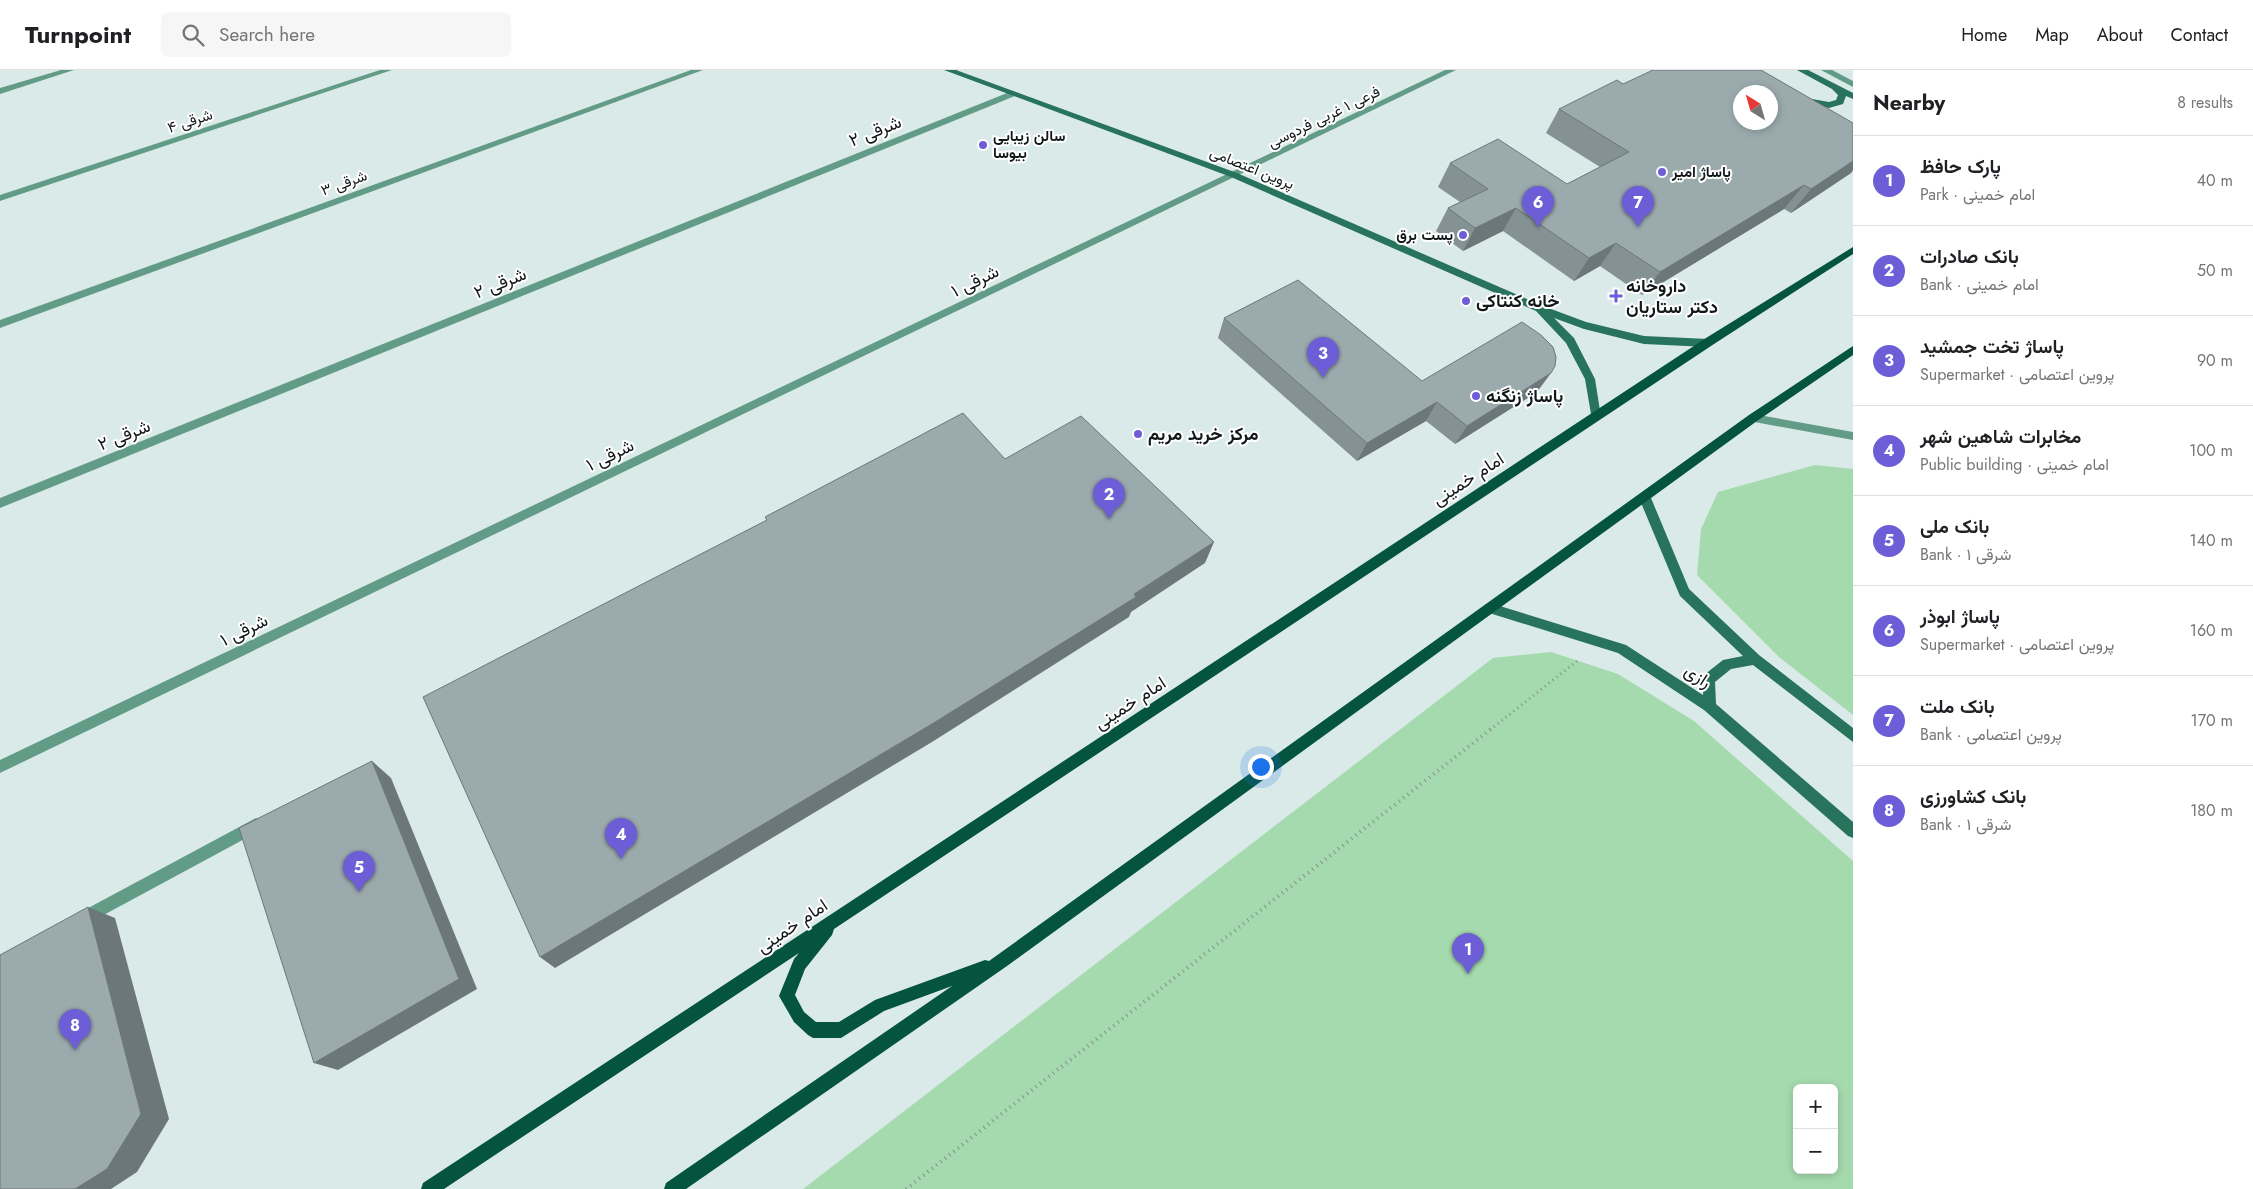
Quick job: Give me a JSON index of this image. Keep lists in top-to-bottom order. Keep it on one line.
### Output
{"streets":{"main road":["پروین اعتصامی","امام خمینی","رازی"],"street":["فرعی ۱ غربی فردوسی","۴ شرقی","۲ شرقی","۳ شرقی","۱ شرقی"]},"crossings":[["فرعی ۱ غربی فردوسی","پروین اعتصامی"],["فرعی ۱ غربی فردوسی","۱ شرقی"],["۲ شرقی","پروین اعتصامی"],["پروین اعتصامی","۱ شرقی"],["پروین اعتصامی","امام خمینی"]],"places":{"other":["سالن زیبایی بیوسا","پاساژ امیر","پست برق","خانه کنتاکی","پاساژ زنگنه","مرکز خرید مریم"],"health":["داروخانه دکتر ستاریان"]},"north":"top left","page":{"header":"Turnpoint","search":"Search here","nav":["Home","Map","About","Contact"],"heading":["Nearby","8 results"],"list":[{"mark":"1","name":"پارک حافظ","note":"Park · امام خمینی","value":"40 m"},{"mark":"2","name":"بانک صادرات","note":"Bank · امام خمینی","value":"50 m"},{"mark":"3","name":"پاساژ تخت جمشید","note":"Supermarket · پروین اعتصامی","value":"90 m"},{"mark":"4","name":"مخابرات شاهین شهر","note":"Public building · امام خمینی","value":"100 m"},{"mark":"5","name":"بانک ملی","note":"Bank · ۱ شرقی","value":"140 m"},{"mark":"6","name":"پاساژ ابوذر","note":"Supermarket · پروین اعتصامی","value":"160 m"},{"mark":"7","name":"بانک ملت","note":"Bank · پروین اعتصامی","value":"170 m"},{"mark":"8","name":"بانک کشاورزی","note":"Bank · ۱ شرقی","value":"180 m"}],"pins":["6","7","3","2","4","5","1","8"],"map_buttons":["+","−"]}}
